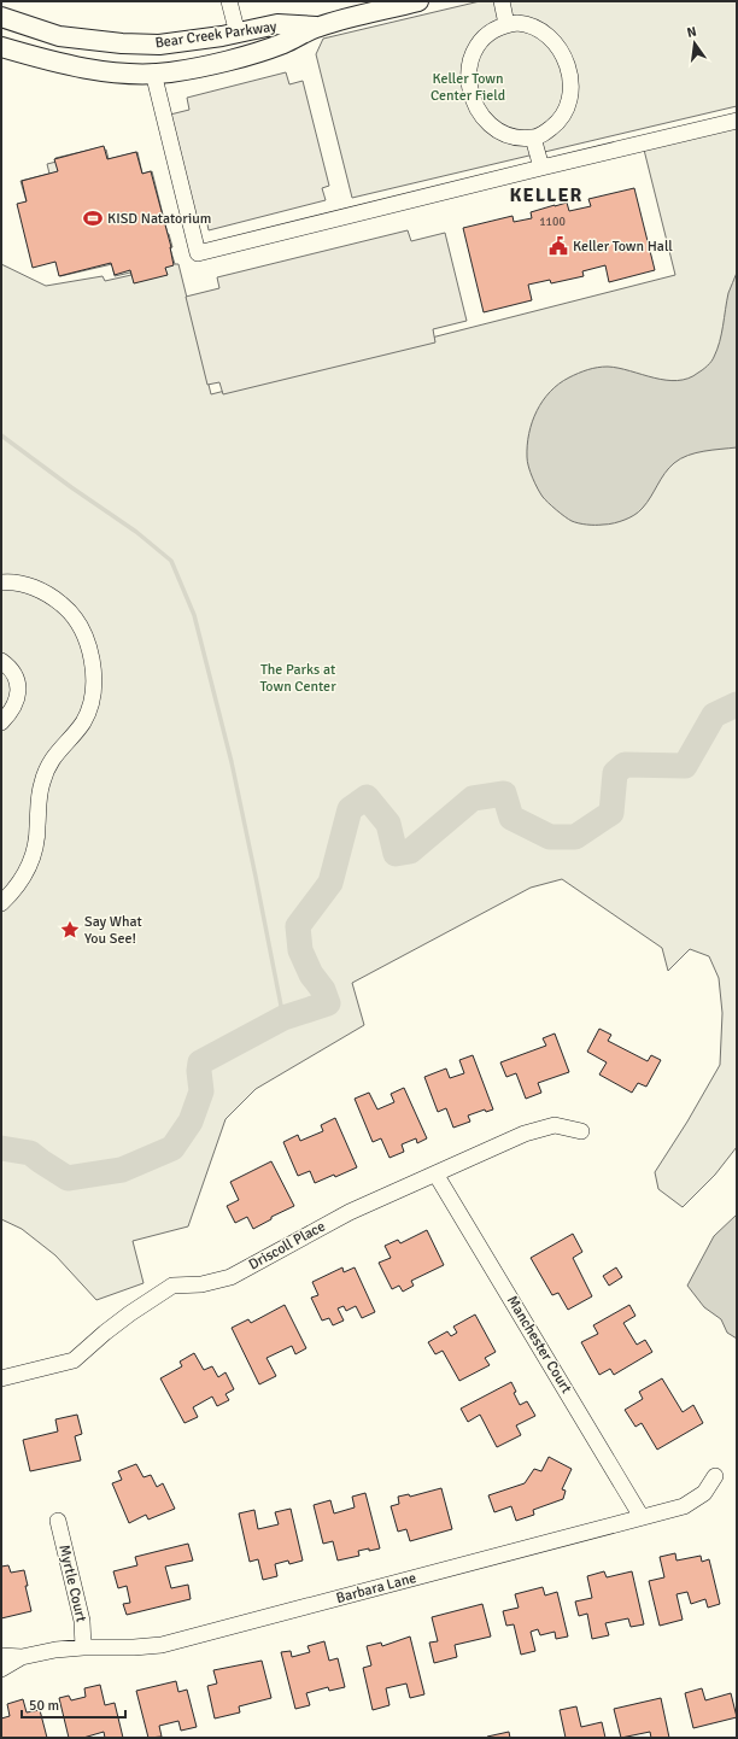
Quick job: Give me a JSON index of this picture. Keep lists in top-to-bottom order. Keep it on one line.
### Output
{"streets":{"main road":["Bear Creek Parkway"],"street":["Driscoll Place","Manchester Court","Myrtle Court","Barbara Lane"]},"crossings":[["Driscoll Place","Manchester Court"],["Manchester Court","Barbara Lane"],["Myrtle Court","Barbara Lane"]],"districts":["KELLER"],"parks":["Keller Town Center Field","The Parks at Town Center"],"places":{"sports":["KISD Natatorium"],"public building":["Keller Town Hall"],"place":["Say What You See!"]},"house_numbers":["1100"],"scale_bar":"50 m","north":"top"}
